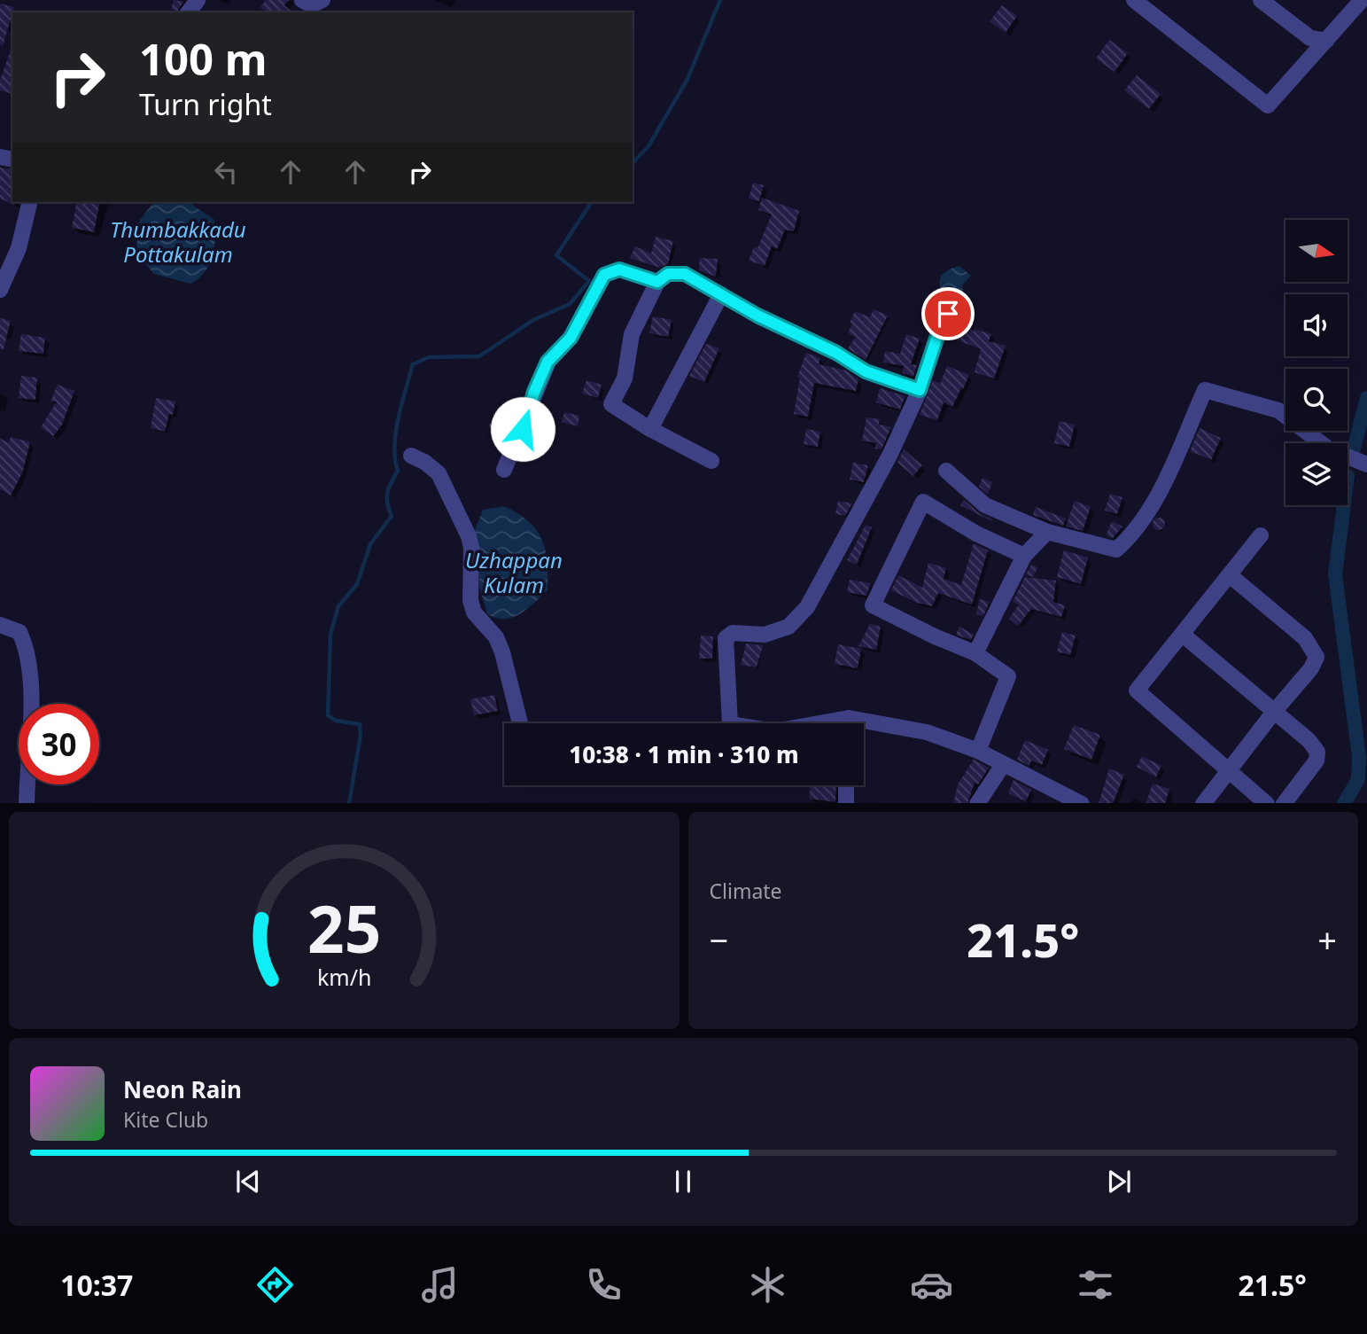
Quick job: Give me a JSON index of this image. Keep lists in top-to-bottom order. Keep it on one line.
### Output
{"water":["Thumbakkadu Pottakulam","Uzhappan Kulam"],"north":"right","page":{"turn":["100 m","Turn right"],"limit":"30","trip":"10:38 · 1 min · 310 m","tile":"Climate","heat":["−","21.5°","+"],"song":["Neon Rain","Kite Club"],"tabs":["10:37","21.5°"],"gauge":["25","km/h"]}}
